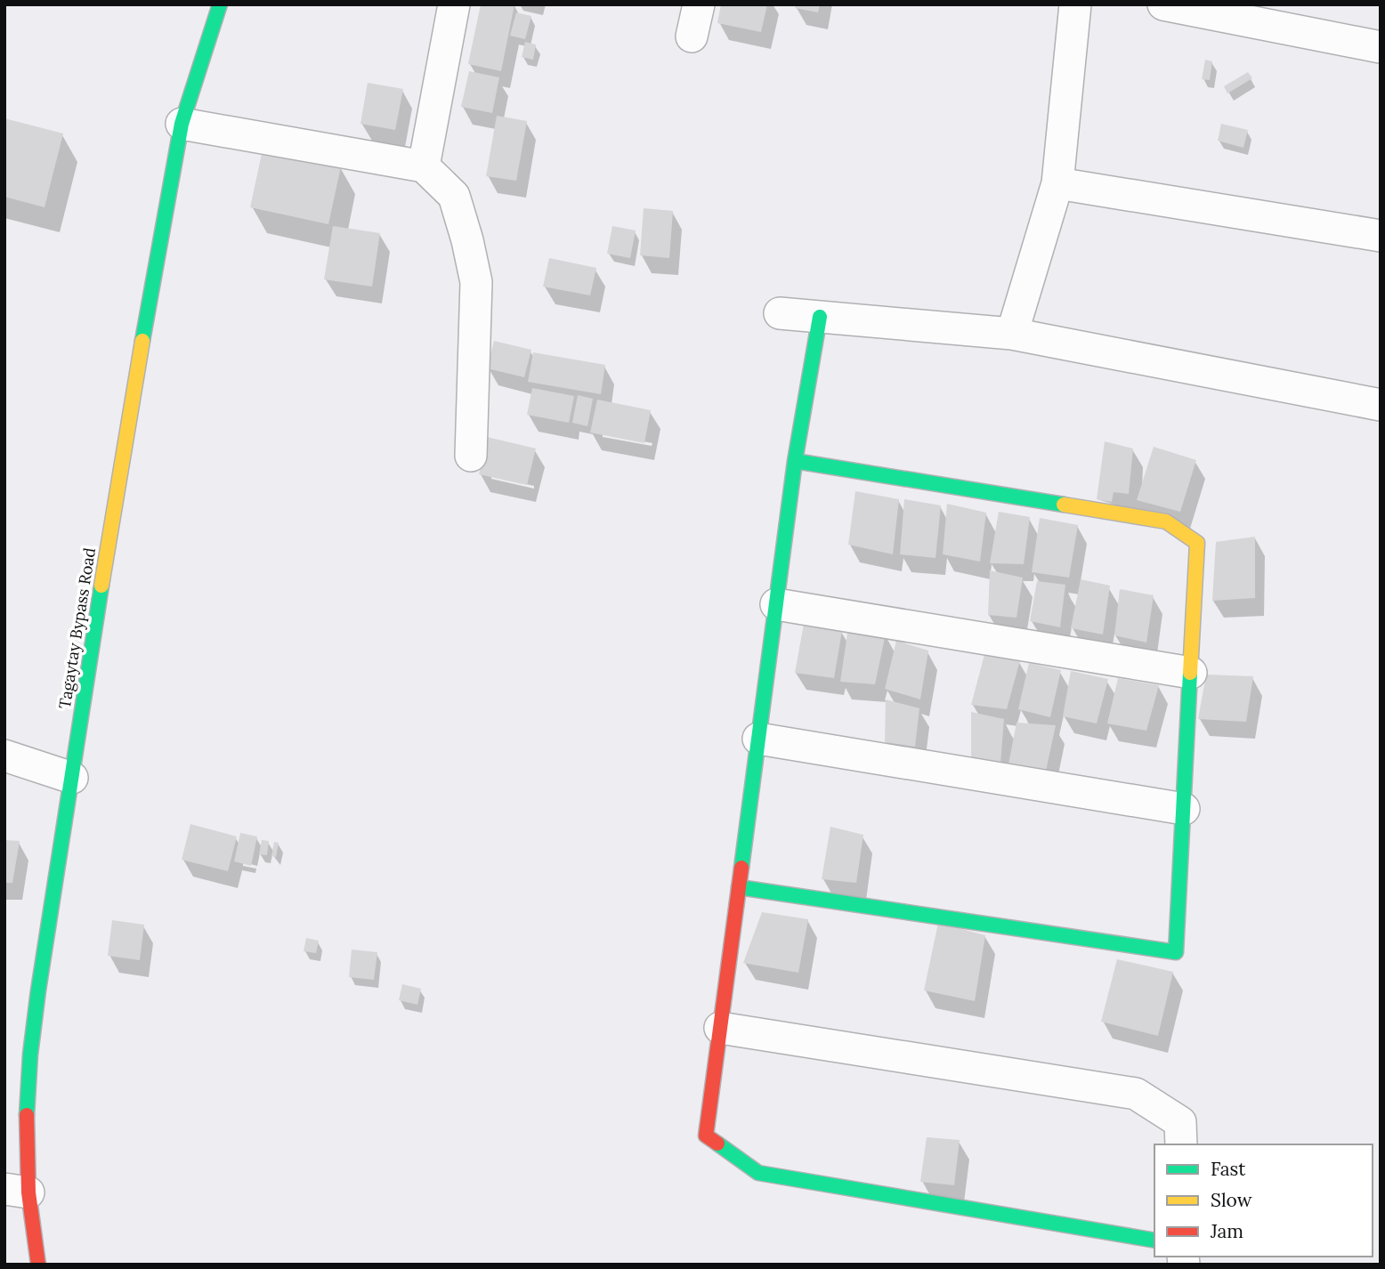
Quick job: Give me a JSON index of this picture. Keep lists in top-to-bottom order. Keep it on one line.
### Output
{"streets":{"street":["Tagaytay Bypass Road"]},"legend":["Fast","Slow","Jam"]}
